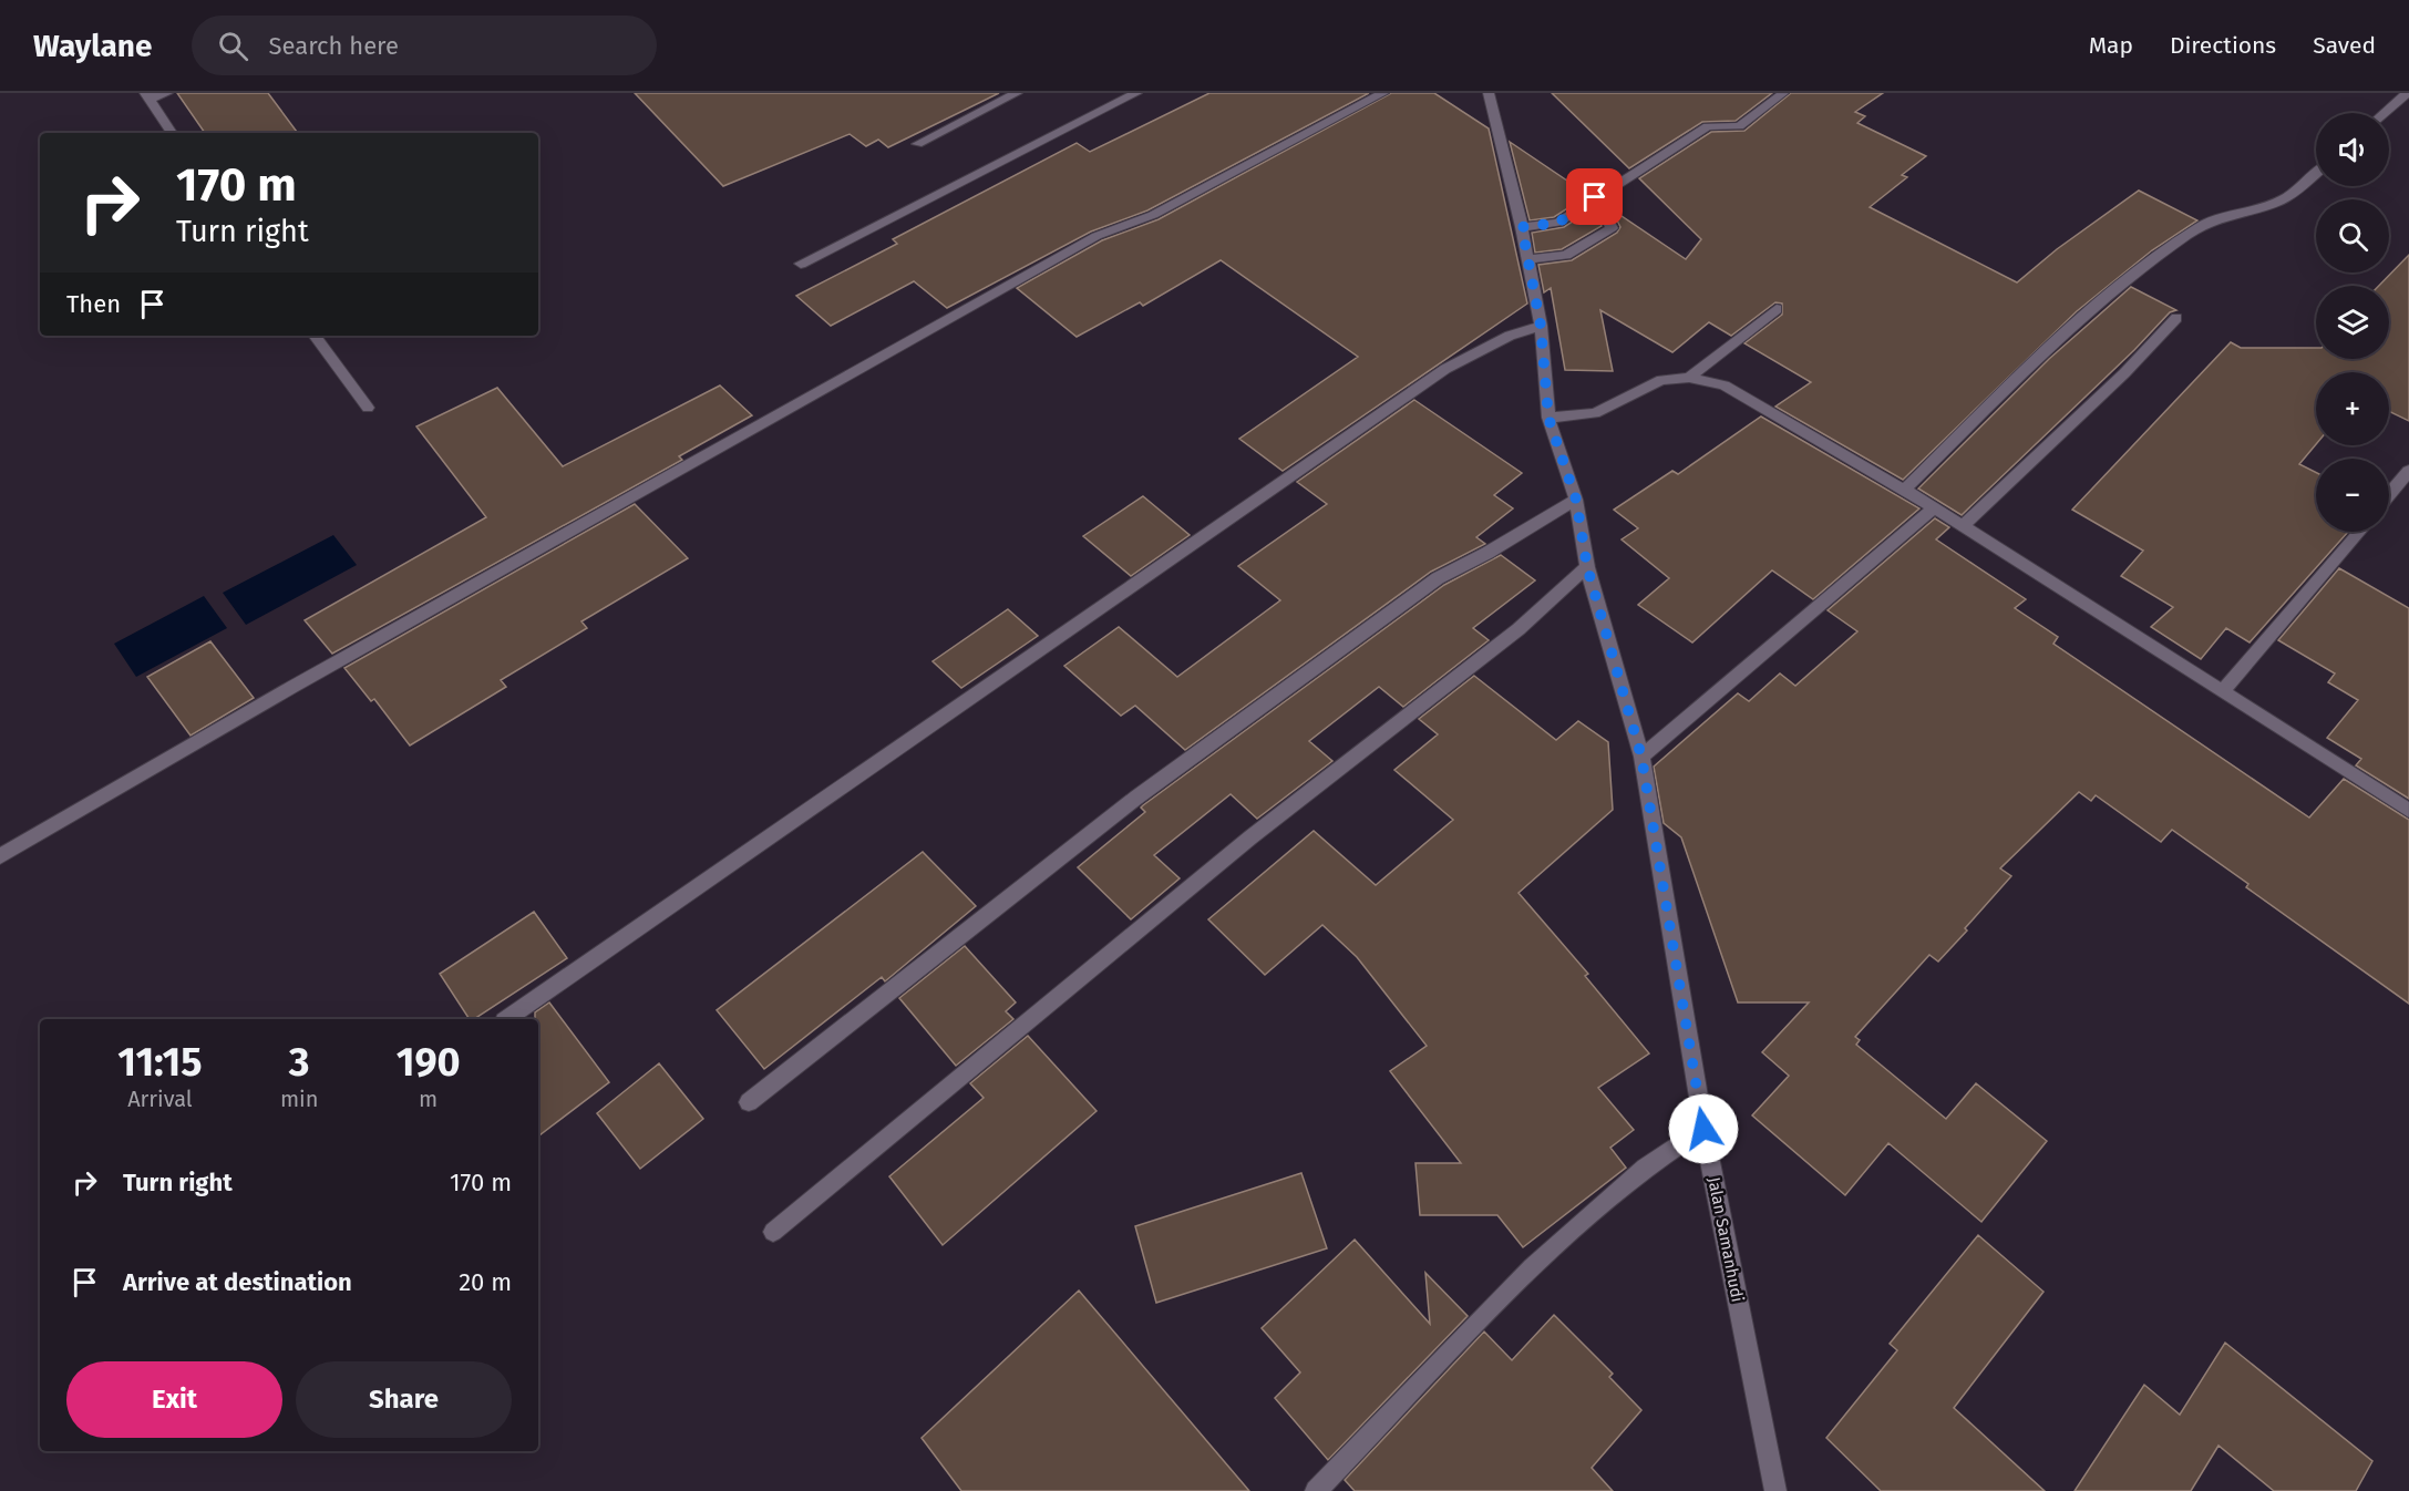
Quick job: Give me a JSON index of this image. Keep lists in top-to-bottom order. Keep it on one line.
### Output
{"streets":{"street":["Jalan Samanhudi"]},"page":{"header":"Waylane","search":"Search here","nav":["Map","Directions","Saved"],"map_buttons":["+","−"],"turn":["170 m","Turn right"],"then":"Then","eta":["11:15","Arrival","3","min","190","m"],"list":[{"name":"Turn right","value":"170 m"},{"name":"Arrive at destination","value":"20 m"}],"buttons":["Exit","Share"]}}
